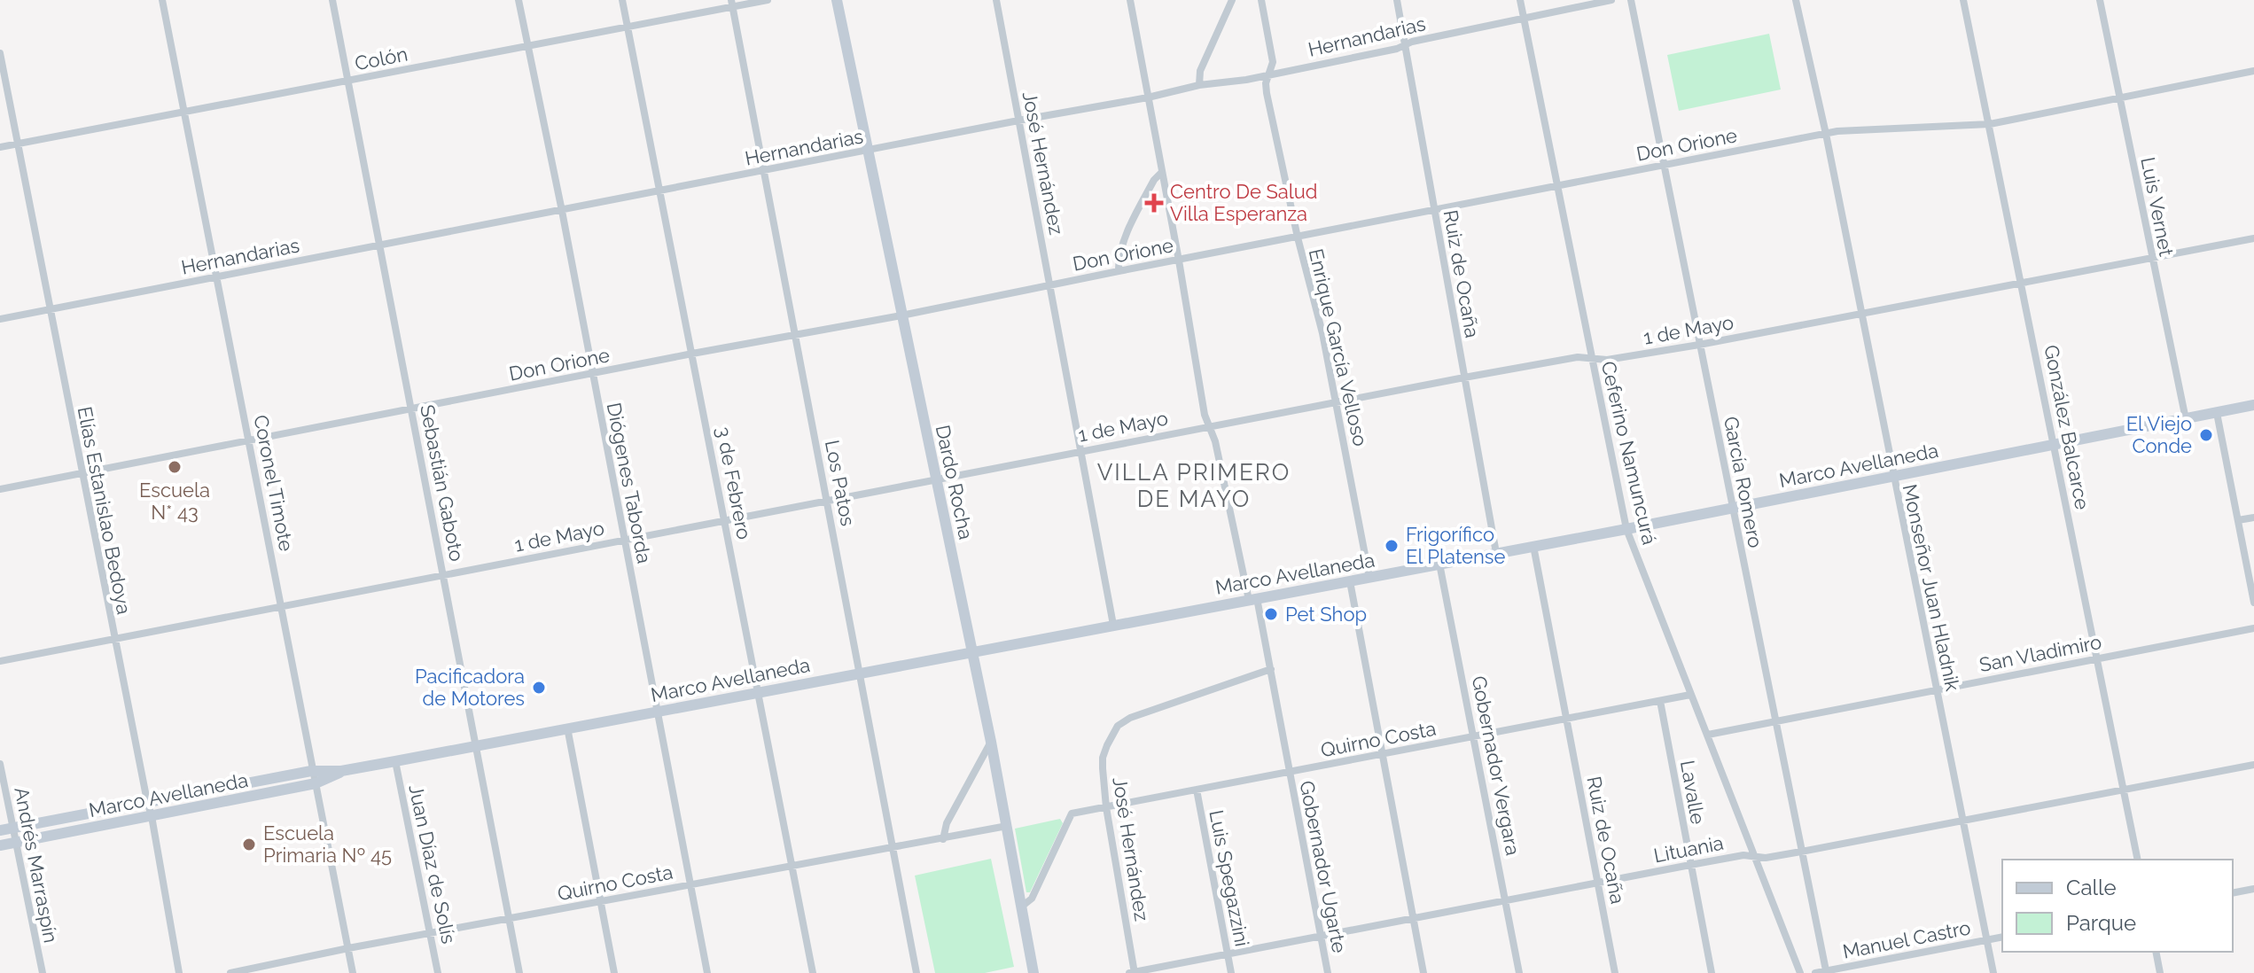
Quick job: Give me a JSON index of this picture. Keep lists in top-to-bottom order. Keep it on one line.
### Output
{"streets":{"street":["Hernandarias","Colón","Don Orione","José Hernández","Luis Vernet","Ruiz de Ocaña","1 de Mayo","Enrique García Velloso","González Balcarce","Ceferino Namuncurá","Marco Avellaneda","Dardo Rocha","García Romero","Coronel Timote","Sebastián Gaboto","Diógenes Taborda","3 de Febrero","Los Patos","Elías Estanislao Bedoya","Monseñor Juan Hladnik","San Vladimiro","Quirno Costa","Gobernador Vergara","Lavalle","Lituania","Juan Díaz de Solís","Andrés Marraspín","Gobernador Ugarte","Luis Spegazzini","Manuel Castro"]},"crossings":[["Hernandarias","José Hernández"],["Hernandarias","Ruiz de Ocaña"],["Hernandarias","Enrique García Velloso"],["Hernandarias","Ceferino Namuncurá"],["Hernandarias","Dardo Rocha"],["Hernandarias","Coronel Timote"],["Hernandarias","Sebastián Gaboto"],["Hernandarias","Diógenes Taborda"],["Hernandarias","3 de Febrero"],["Hernandarias","Los Patos"],["Hernandarias","Elías Estanislao Bedoya"],["Hernandarias","Gobernador Ugarte"],["Colón","Coronel Timote"],["Colón","Sebastián Gaboto"],["Colón","Diógenes Taborda"],["Colón","3 de Febrero"],["Colón","Los Patos"],["Colón","Elías Estanislao Bedoya"],["Don Orione","José Hernández"],["Don Orione","Luis Vernet"],["Don Orione","Ruiz de Ocaña"],["Don Orione","Enrique García Velloso"],["Don Orione","González Balcarce"],["Don Orione","Ceferino Namuncurá"],["Don Orione","Dardo Rocha"],["Don Orione","García Romero"],["Don Orione","Coronel Timote"],["Don Orione","Sebastián Gaboto"],["Don Orione","Diógenes Taborda"],["Don Orione","3 de Febrero"],["Don Orione","Los Patos"],["Don Orione","Elías Estanislao Bedoya"],["Don Orione","Monseñor Juan Hladnik"],["Don Orione","Gobernador Ugarte"],["José Hernández","1 de Mayo"],["José Hernández","Marco Avellaneda"],["José Hernández","Quirno Costa"],["José Hernández","Lituania"],["José Hernández","Gobernador Ugarte"],["Luis Vernet","1 de Mayo"],["Luis Vernet","Marco Avellaneda"],["Ruiz de Ocaña","1 de Mayo"],["Ruiz de Ocaña","Marco Avellaneda"],["Ruiz de Ocaña","Quirno Costa"],["Ruiz de Ocaña","Lituania"],["1 de Mayo","Enrique García Velloso"],["1 de Mayo","González Balcarce"],["1 de Mayo","Ceferino Namuncurá"],["1 de Mayo","Dardo Rocha"],["1 de Mayo","García Romero"],["1 de Mayo","Coronel Timote"],["1 de Mayo","Sebastián Gaboto"],["1 de Mayo","Diógenes Taborda"],["1 de Mayo","3 de Febrero"],["1 de Mayo","Los Patos"],["1 de Mayo","Elías Estanislao Bedoya"],["1 de Mayo","Monseñor Juan Hladnik"],["1 de Mayo","Gobernador Ugarte"],["Enrique García Velloso","Marco Avellaneda"],["González Balcarce","Marco Avellaneda"],["González Balcarce","San Vladimiro"],["González Balcarce","Lituania"],["Ceferino Namuncurá","Marco Avellaneda"],["Ceferino Namuncurá","San Vladimiro"],["Ceferino Namuncurá","Quirno Costa"],["Ceferino Namuncurá","Lituania"],["Marco Avellaneda","Dardo Rocha"],["Marco Avellaneda","García Romero"],["Marco Avellaneda","Coronel Timote"],["Marco Avellaneda","Sebastián Gaboto"],["Marco Avellaneda","Diógenes Taborda"],["Marco Avellaneda","3 de Febrero"],["Marco Avellaneda","Los Patos"],["Marco Avellaneda","Elías Estanislao Bedoya"],["Marco Avellaneda","Monseñor Juan Hladnik"],["Marco Avellaneda","Gobernador Vergara"],["Marco Avellaneda","Juan Díaz de Solís"],["Marco Avellaneda","Andrés Marraspín"],["Marco Avellaneda","Gobernador Ugarte"],["Dardo Rocha","Quirno Costa"],["García Romero","San Vladimiro"],["García Romero","Lituania"],["García Romero","Manuel Castro"],["Coronel Timote","Quirno Costa"],["Sebastián Gaboto","Quirno Costa"],["Diógenes Taborda","Quirno Costa"],["3 de Febrero","Quirno Costa"],["Los Patos","Quirno Costa"],["Monseñor Juan Hladnik","San Vladimiro"],["Monseñor Juan Hladnik","Lituania"],["Monseñor Juan Hladnik","Manuel Castro"],["Quirno Costa","Gobernador Vergara"],["Quirno Costa","Lavalle"],["Quirno Costa","Juan Díaz de Solís"],["Quirno Costa","Gobernador Ugarte"],["Quirno Costa","Luis Spegazzini"],["Gobernador Vergara","Lituania"],["Lavalle","Lituania"],["Lituania","Gobernador Ugarte"],["Lituania","Luis Spegazzini"]],"districts":["VILLA PRIMERO DE MAYO"],"places":{"health":["Centro De Salud Villa Esperanza"],"other":["El Viejo Conde","Escuela N* 43","Frigorífico El Platense","Pet Shop","Pacificadora de Motores","Escuela Primaria Nº 45"]},"legend":["Calle","Parque"]}
